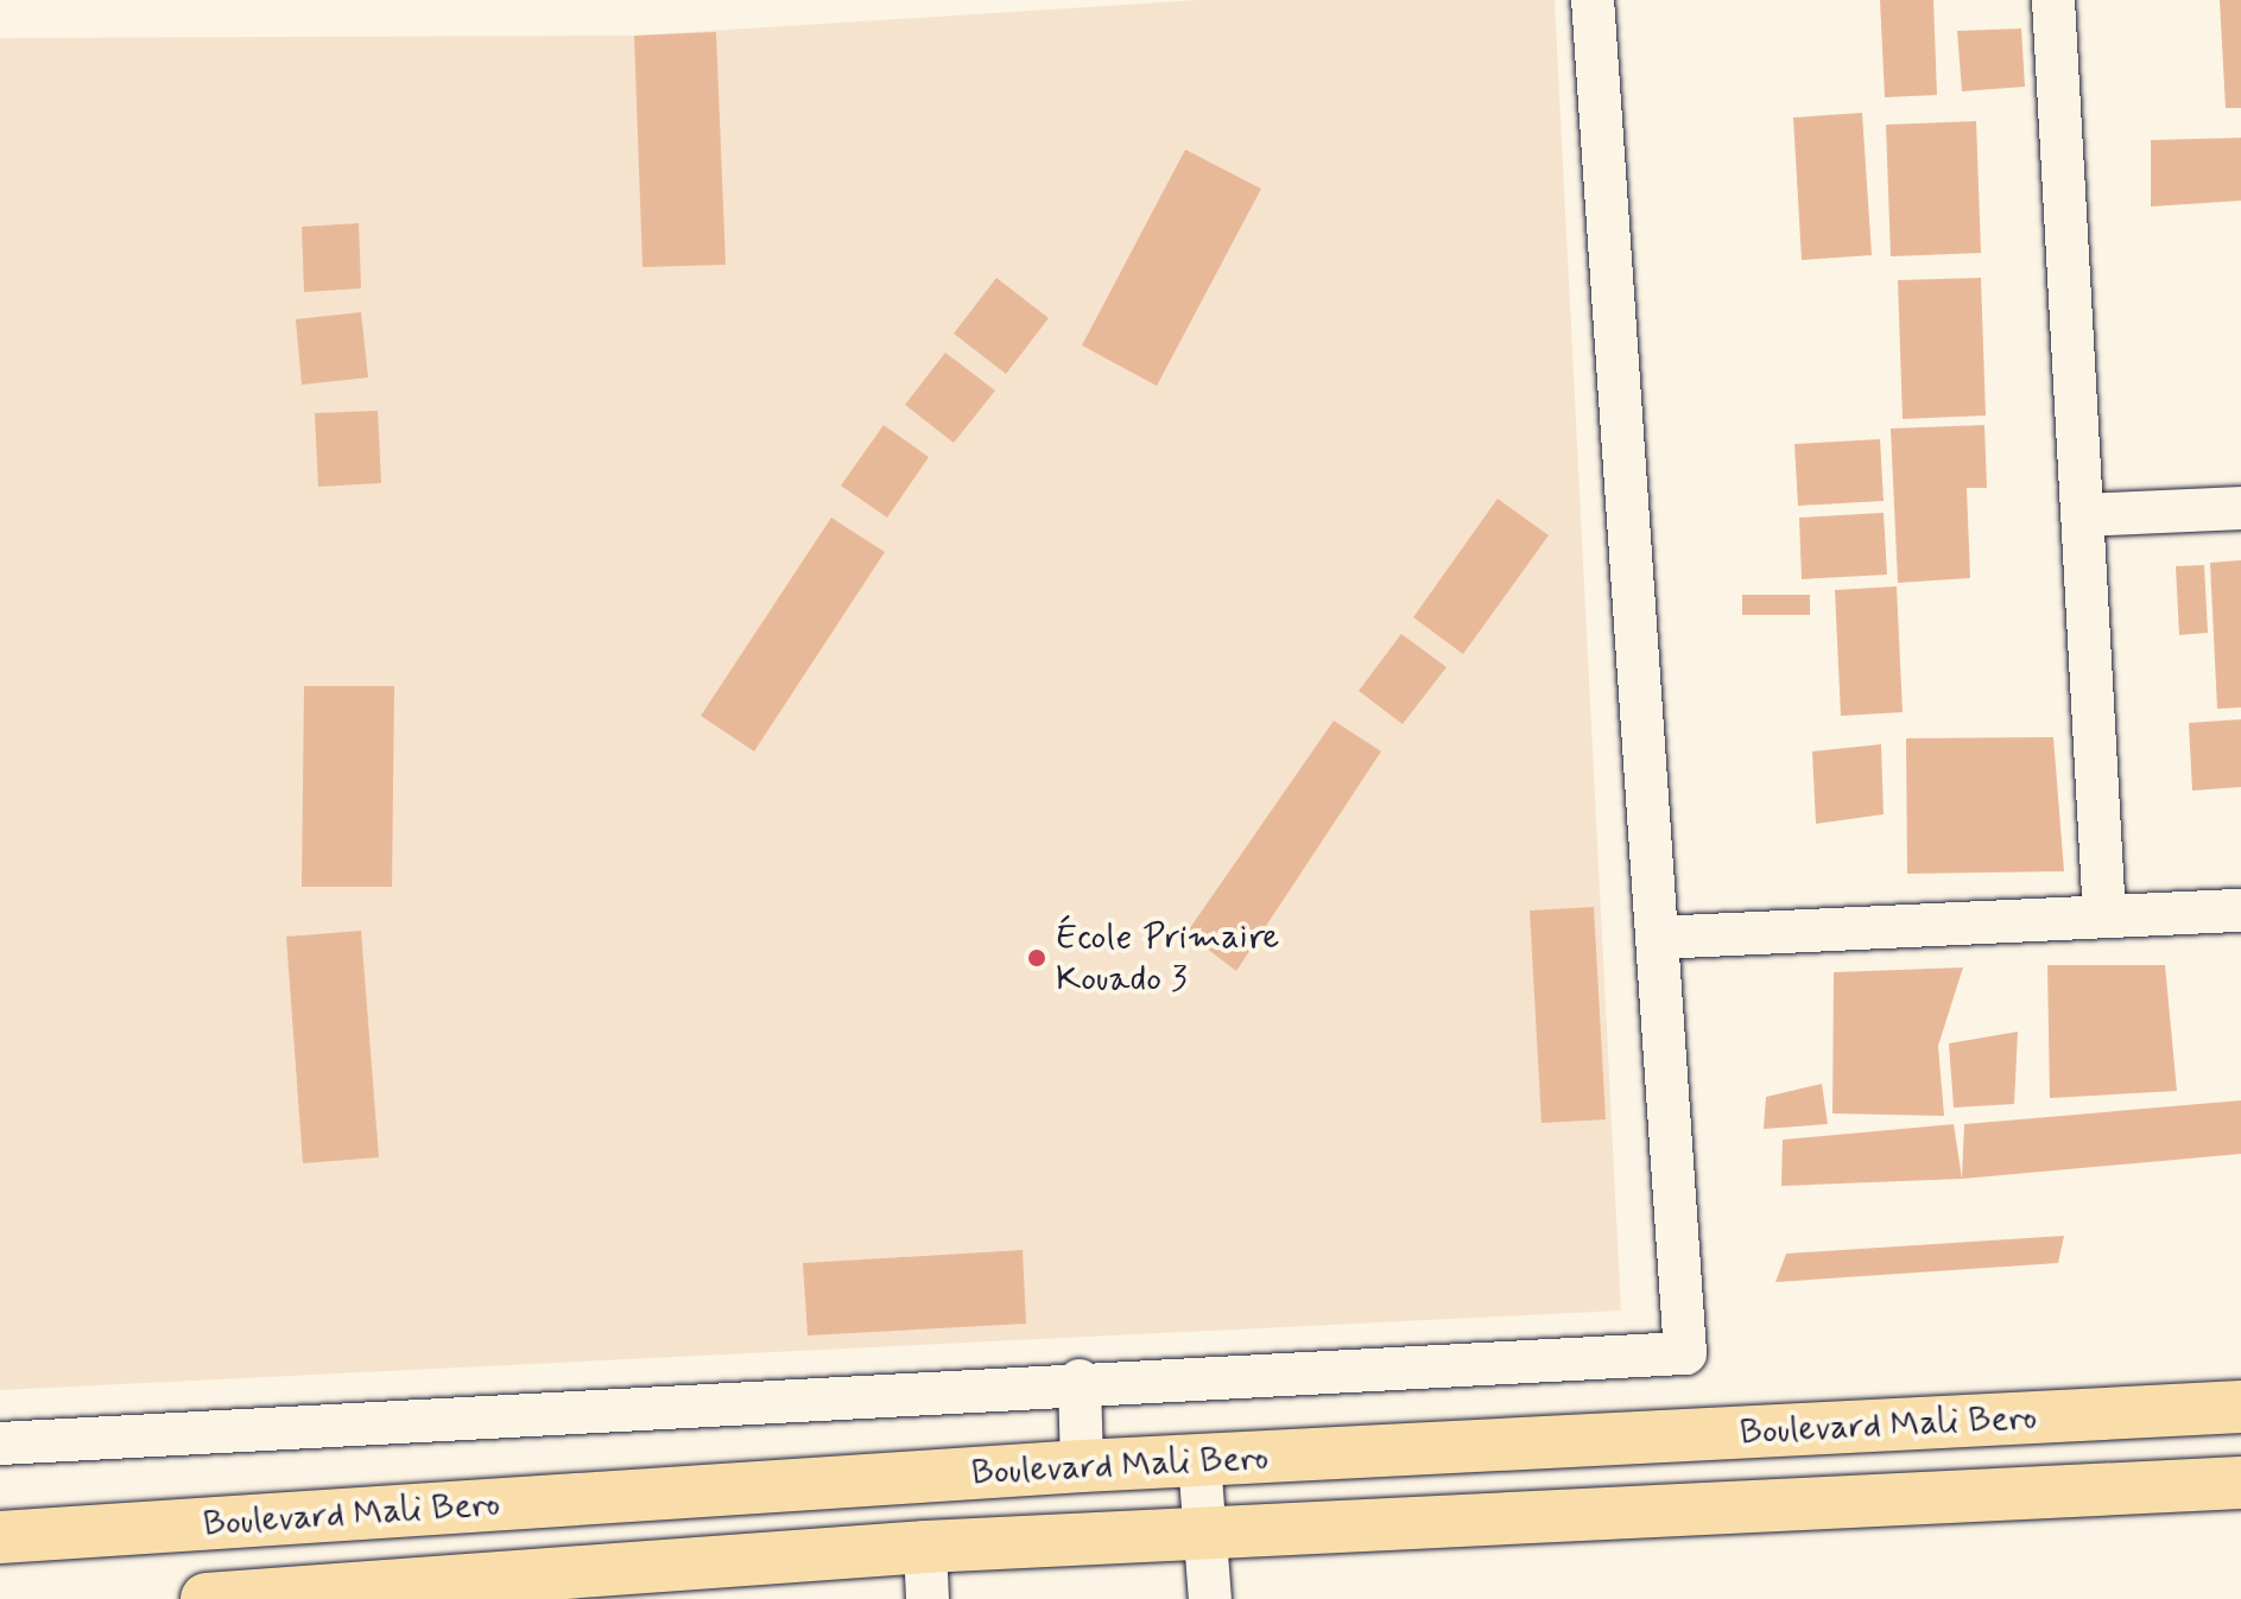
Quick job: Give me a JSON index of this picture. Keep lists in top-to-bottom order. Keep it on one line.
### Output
{"streets":{"main road":["Boulevard Mali Bero"]},"places":["École Primaire Kouado 3"]}
